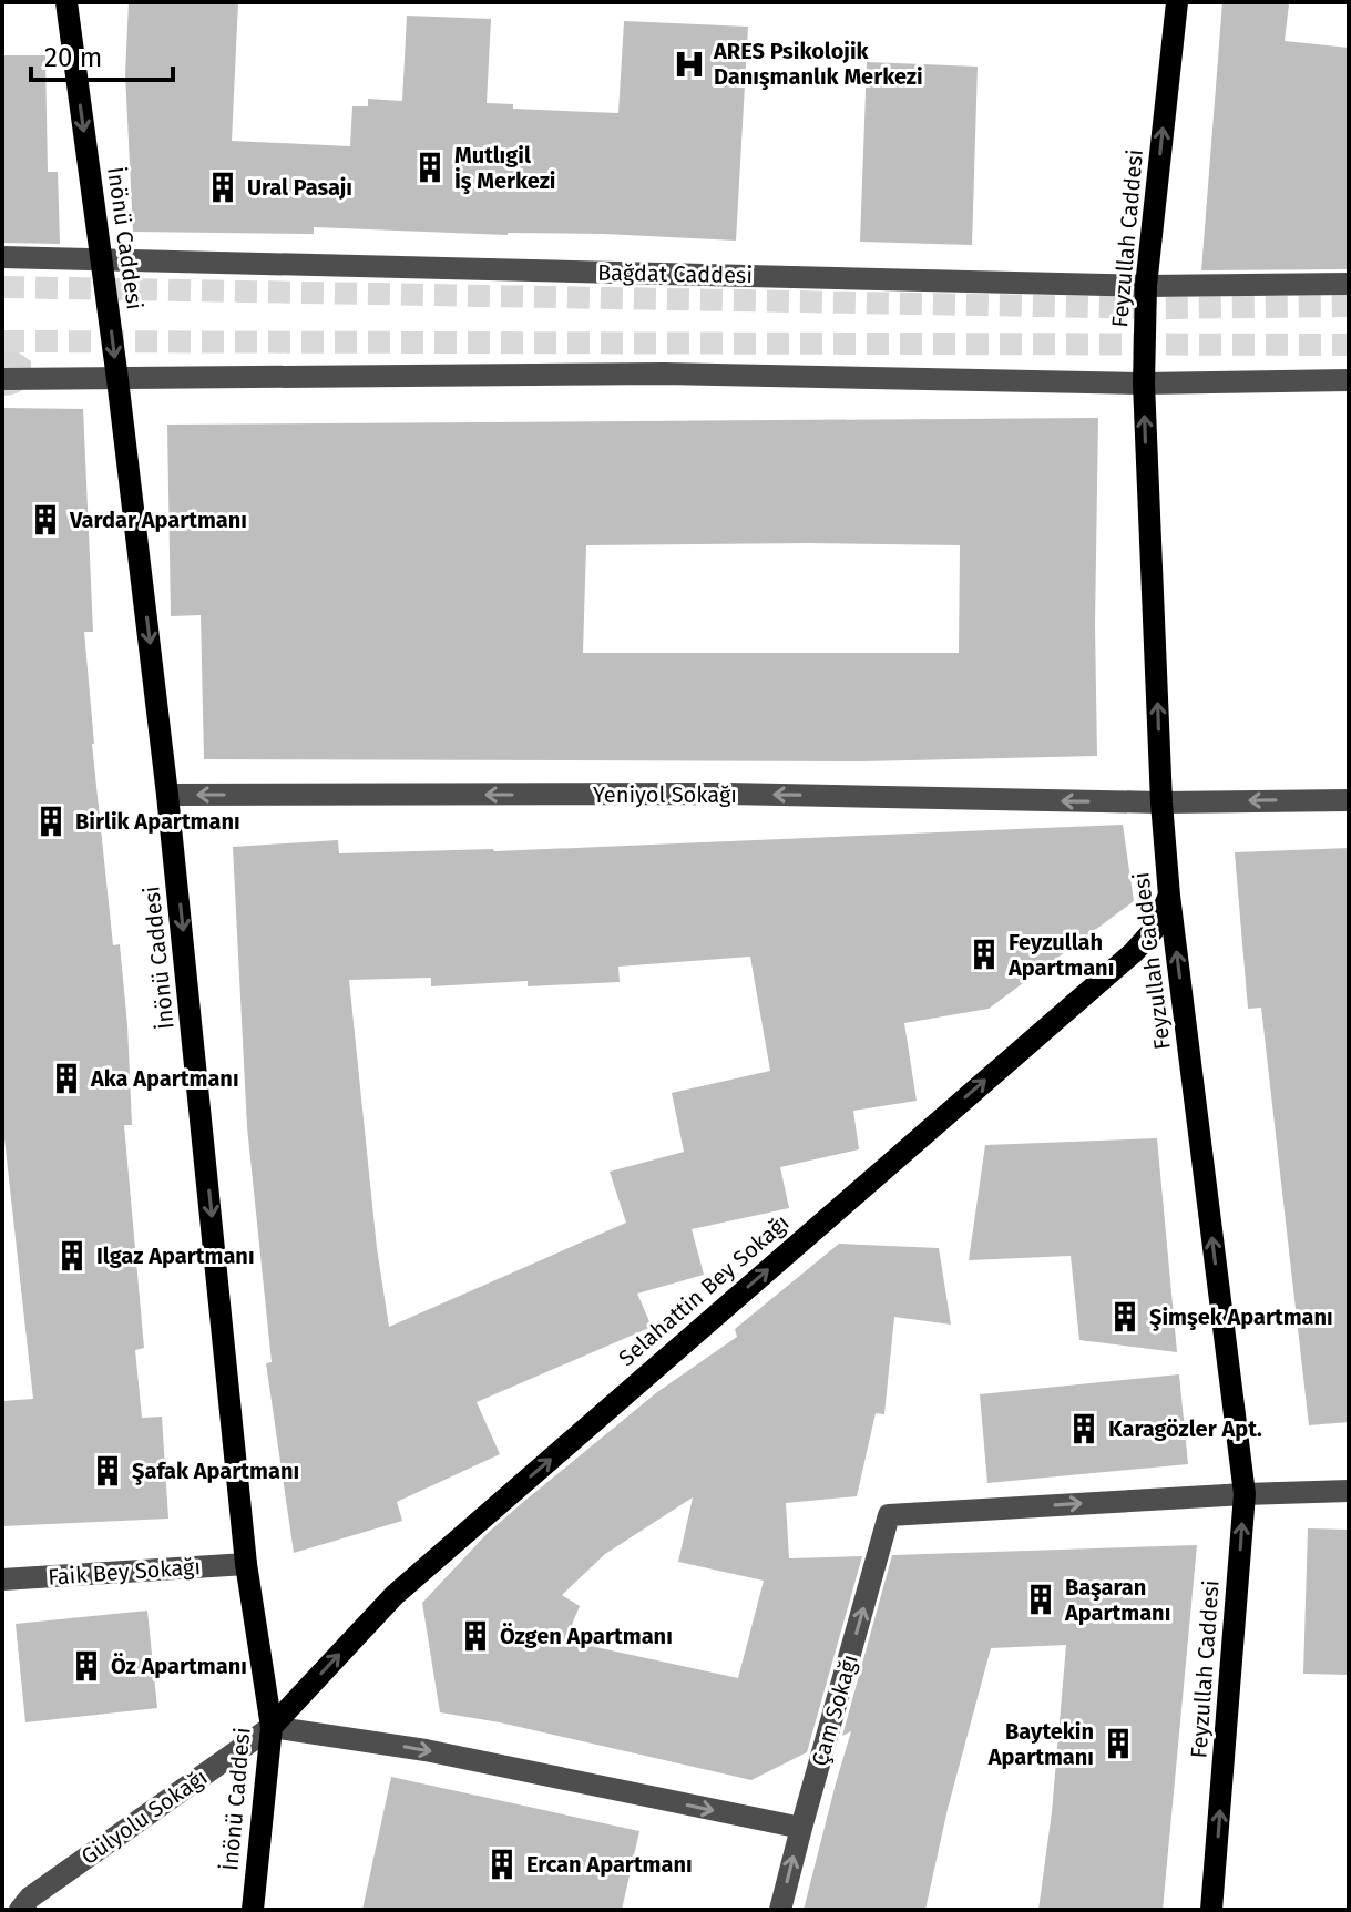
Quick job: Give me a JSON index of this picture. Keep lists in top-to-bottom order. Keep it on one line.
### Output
{"streets":{"main road":["İnönü Caddesi","Feyzullah Caddesi","Selahattin Bey Sokağı"],"street":["Bağdat Caddesi","Yeniyol Sokağı","Faik Bey Sokağı","Çam Sokağı","Gülyolu Sokağı"]},"crossings":[["İnönü Caddesi","Bağdat Caddesi"],["İnönü Caddesi","Yeniyol Sokağı"],["İnönü Caddesi","Selahattin Bey Sokağı"],["İnönü Caddesi","Faik Bey Sokağı"],["İnönü Caddesi","Gülyolu Sokağı"],["Feyzullah Caddesi","Bağdat Caddesi"],["Feyzullah Caddesi","Yeniyol Sokağı"],["Feyzullah Caddesi","Selahattin Bey Sokağı"],["Feyzullah Caddesi","Çam Sokağı"],["Selahattin Bey Sokağı","Gülyolu Sokağı"]],"one_way":["İnönü Caddesi","Feyzullah Caddesi","Yeniyol Sokağı","Selahattin Bey Sokağı","Çam Sokağı"],"places":{"hospital":["ARES Psikolojik Danışmanlık Merkezi"],"building":["Mutlıgil İş Merkezi","Ural Pasajı","Vardar Apartmanı","Birlik Apartmanı","Feyzullah Apartmanı","Aka Apartmanı","Ilgaz Apartmanı","Şimşek Apartmanı","Karagözler Apt.","Şafak Apartmanı","Başaran Apartmanı","Özgen Apartmanı","Öz Apartmanı","Baytekin Apartmanı","Ercan Apartmanı"]},"scale_bar":"20 m"}
